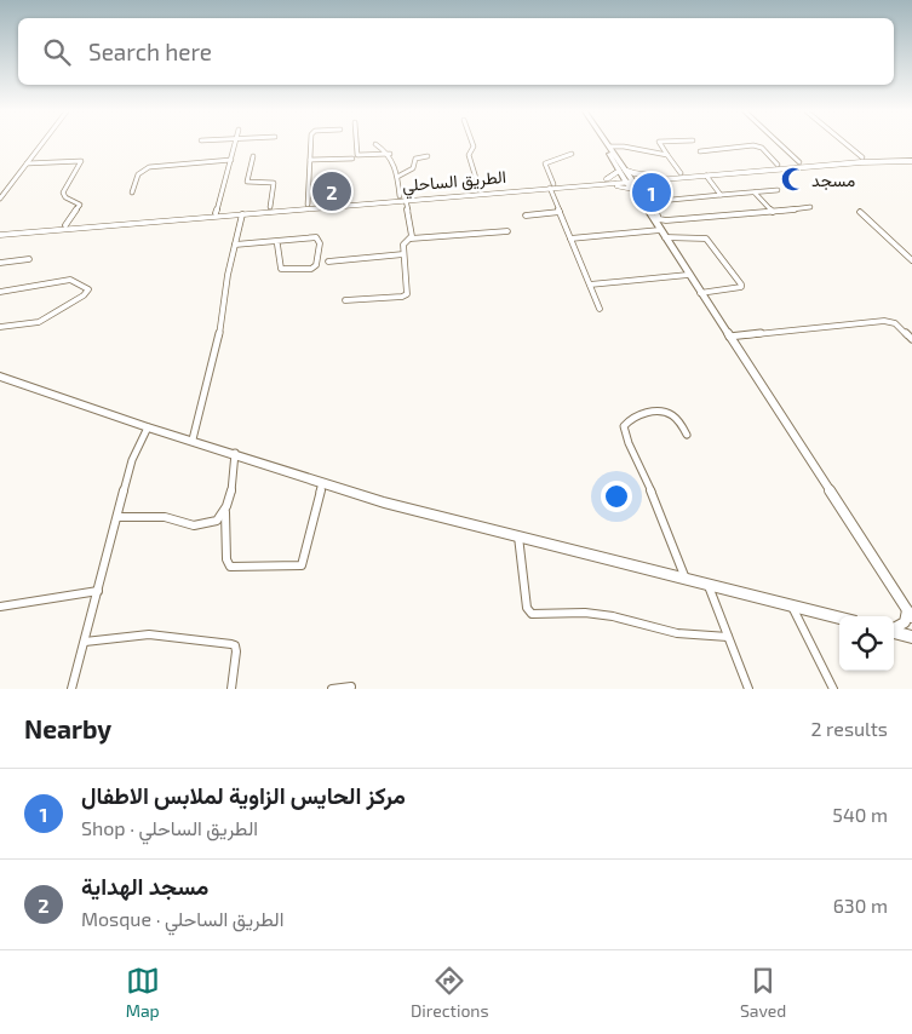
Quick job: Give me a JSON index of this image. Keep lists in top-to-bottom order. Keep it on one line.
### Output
{"streets":{"highway":["الطريق الساحلي"]},"places":{"mosque":["مسجد"]},"page":{"search":"Search here","pins":["2","1"],"heading":["Nearby","2 results"],"list":[{"mark":"1","name":"مركز الحايس الزاوية لملابس الاطفال","note":"Shop · الطريق الساحلي","value":"540 m"},{"mark":"2","name":"مسجد الهداية","note":"Mosque · الطريق الساحلي","value":"630 m"}],"nav":["Map","Directions","Saved"]}}
